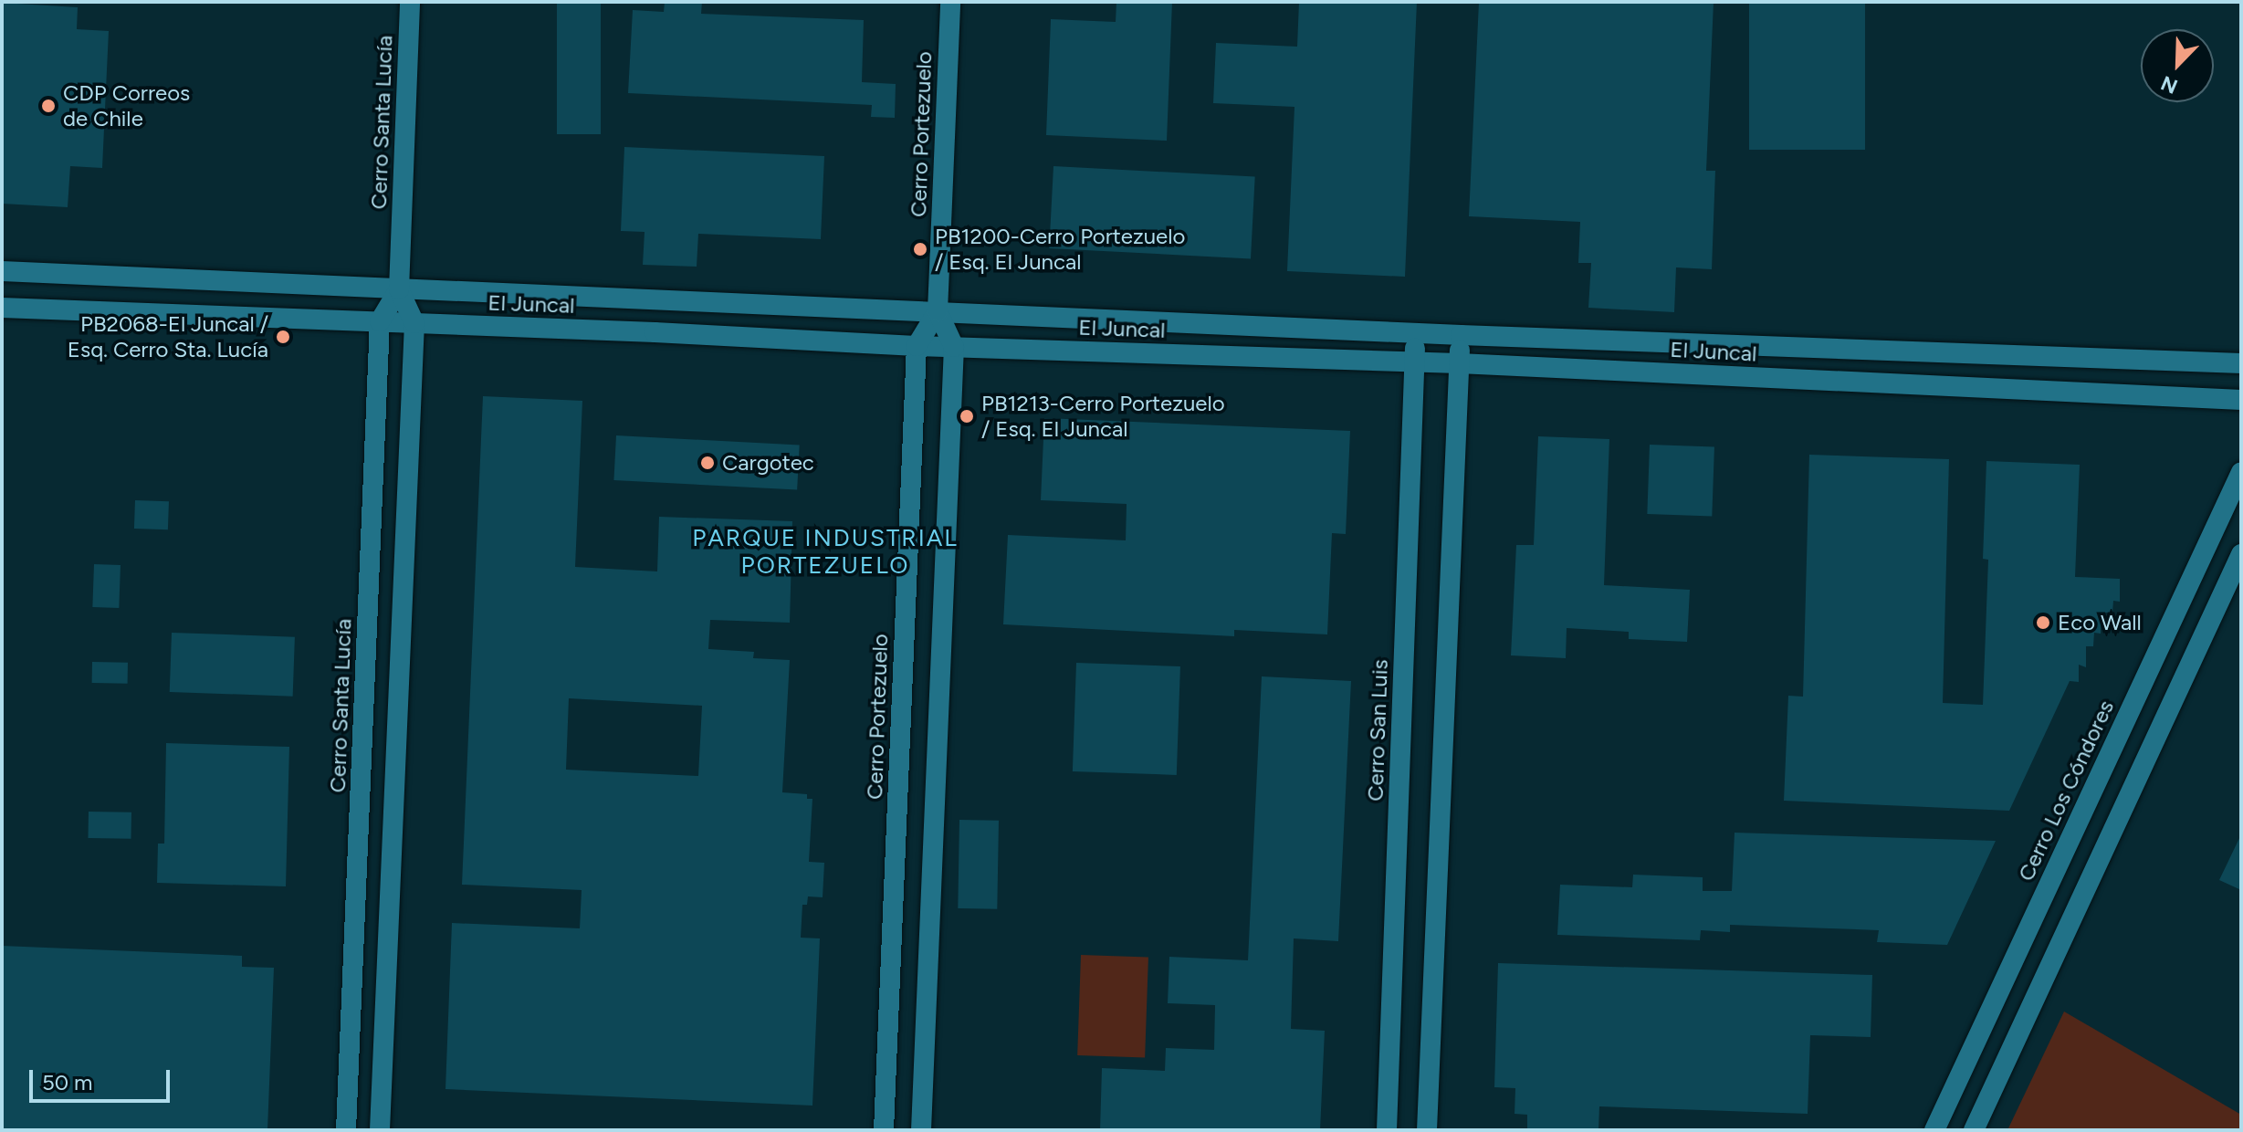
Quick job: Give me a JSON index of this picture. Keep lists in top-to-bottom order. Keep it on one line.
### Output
{"streets":{"street":["Cerro Santa Lucía","Cerro Portezuelo","El Juncal","Cerro San Luis","Cerro Los Cóndores"]},"crossings":[["Cerro Santa Lucía","El Juncal"],["Cerro Portezuelo","El Juncal"],["El Juncal","Cerro San Luis"]],"districts":["PARQUE INDUSTRIAL PORTEZUELO"],"places":["CDP Correos de Chile","PB1200-Cerro Portezuelo / Esq. El Juncal","PB2068-El Juncal / Esq. Cerro Sta. Lucía","PB1213-Cerro Portezuelo / Esq. El Juncal","Cargotec","Eco Wall"],"scale_bar":"50 m","north":"bottom left"}
